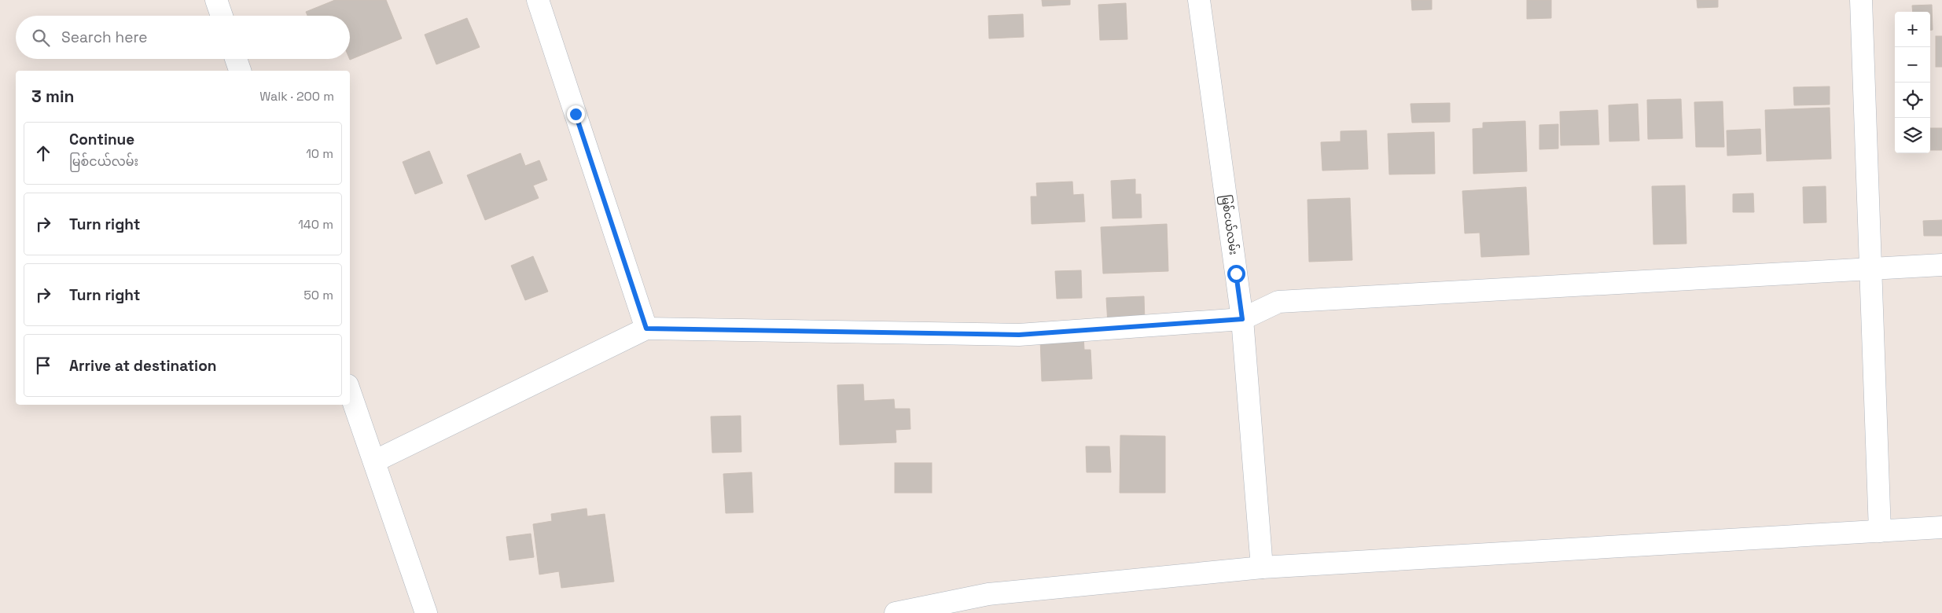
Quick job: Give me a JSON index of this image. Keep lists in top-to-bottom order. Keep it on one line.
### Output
{"streets":{"street":["မြစ်ငယ်လမ်း"]},"page":{"map_buttons":["+","−"],"search":"Search here","heading":["3 min","Walk · 200 m"],"list":[["Continue","မြစ်ငယ်လမ်း","10 m"],["Turn right","140 m"],["Turn right","50 m"],"Arrive at destination"]}}
